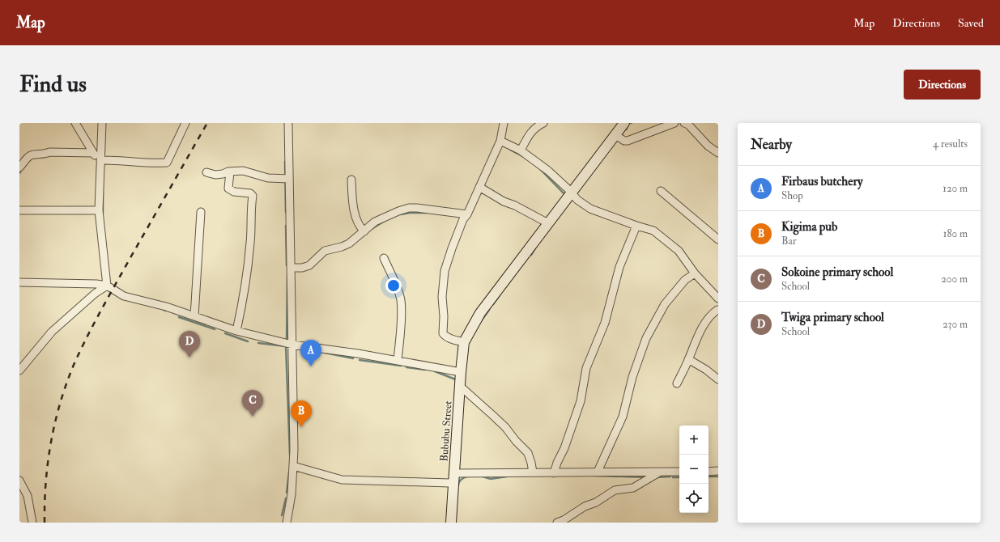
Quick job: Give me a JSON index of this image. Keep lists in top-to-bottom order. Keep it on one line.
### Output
{"streets":{"street":["Bububu Street"]},"page":{"header":"Map","nav":["Map","Directions","Saved"],"buttons":"Directions","title":"Find us","heading":["Nearby","4 results"],"list":[{"mark":"A","name":"Firbaus butchery","note":"Shop","value":"120 m"},{"mark":"B","name":"Kigima pub","note":"Bar","value":"180 m"},{"mark":"C","name":"Sokoine primary school","note":"School","value":"200 m"},{"mark":"D","name":"Twiga primary school","note":"School","value":"230 m"}],"pins":["D","A","C","B"],"map_buttons":["+","−"]}}
